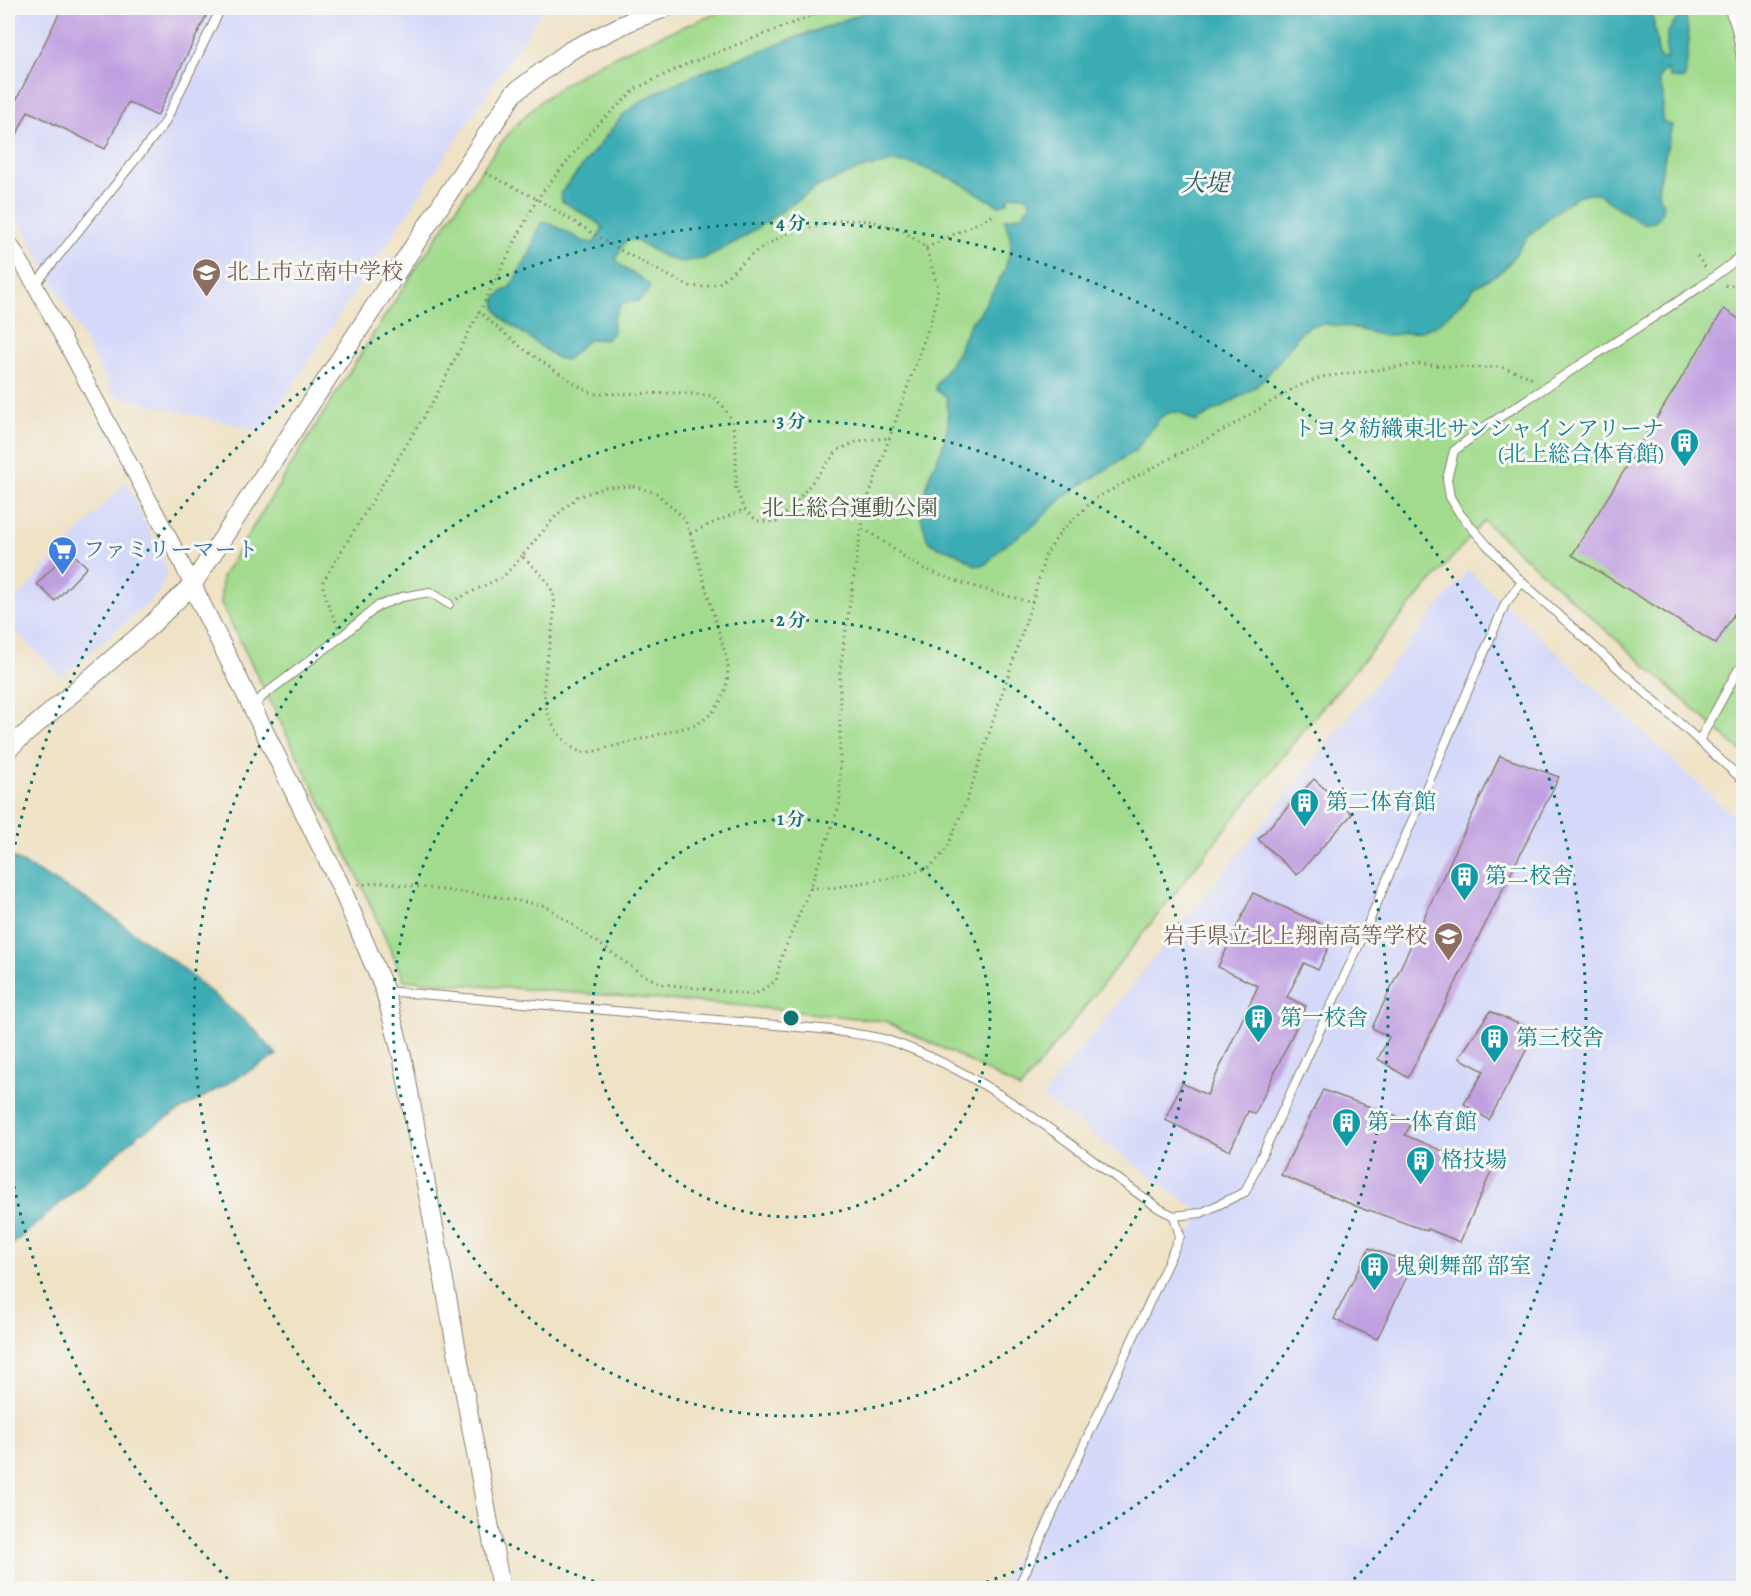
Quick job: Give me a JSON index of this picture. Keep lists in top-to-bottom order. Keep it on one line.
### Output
{"water":["大堤"],"parks":["北上総合運動公園"],"places":{"school or university":["北上市立南中学校","岩手県立北上翔南高等学校"],"building":["トヨタ紡織東北サンシャインアリーナ (北上総合体育館)","第二体育館","第二校舎","第一校舎","第三校舎","第一体育館","格技場","鬼剣舞部 部室"],"supermarket":["ファミリーマート"]},"rings":["4 分","3 分","2 分","1 分"]}
